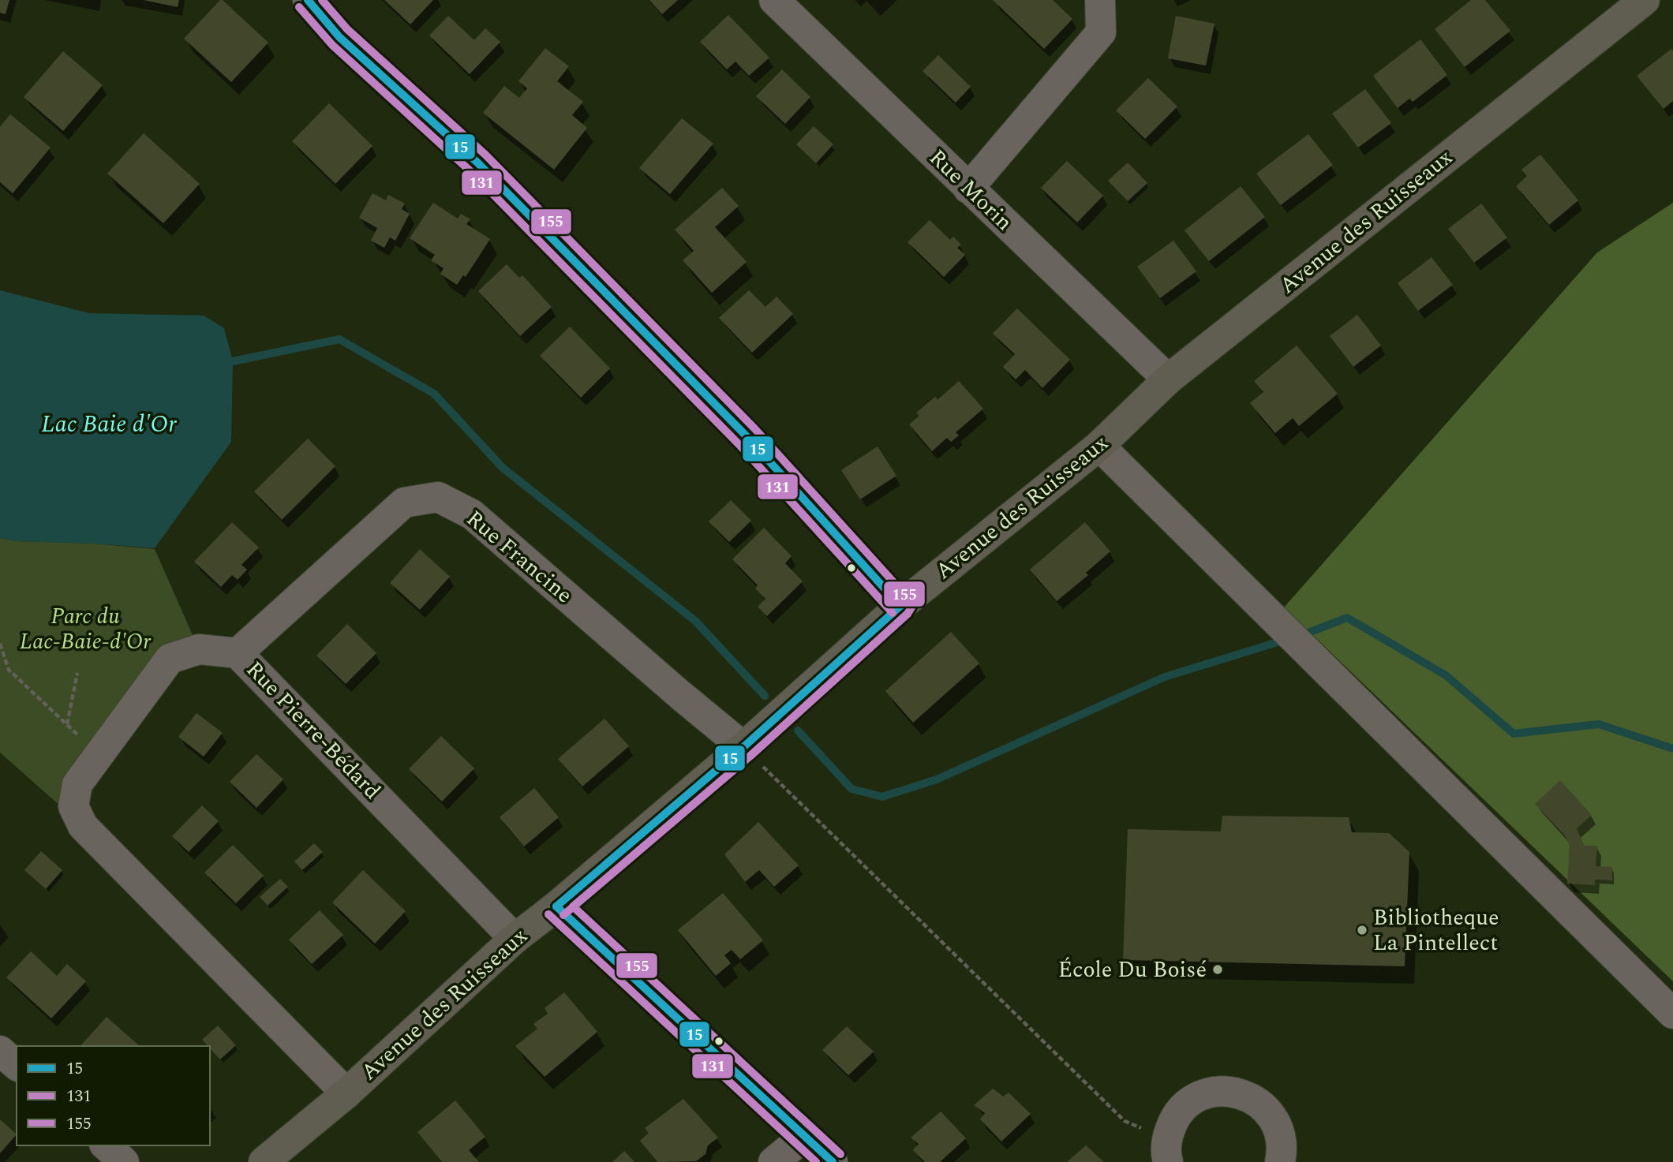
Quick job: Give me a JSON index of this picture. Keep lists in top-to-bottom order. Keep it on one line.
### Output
{"streets":{"street":["Rue Morin","Avenue des Ruisseaux","Rue Francine","Rue Pierre-Bédard"]},"crossings":[["Rue Morin","Avenue des Ruisseaux"],["Avenue des Ruisseaux","Rue Francine"],["Avenue des Ruisseaux","Rue Pierre-Bédard"],["Rue Francine","Rue Pierre-Bédard"]],"water":["Lac Baie d'Or"],"parks":["Parc du Lac-Baie-d'Or"],"places":["Bibliotheque La Pintellect","École Du Boisé"],"lines":["transit line 15","transit line 155","transit line 131"],"legend":["15","131","155"]}
